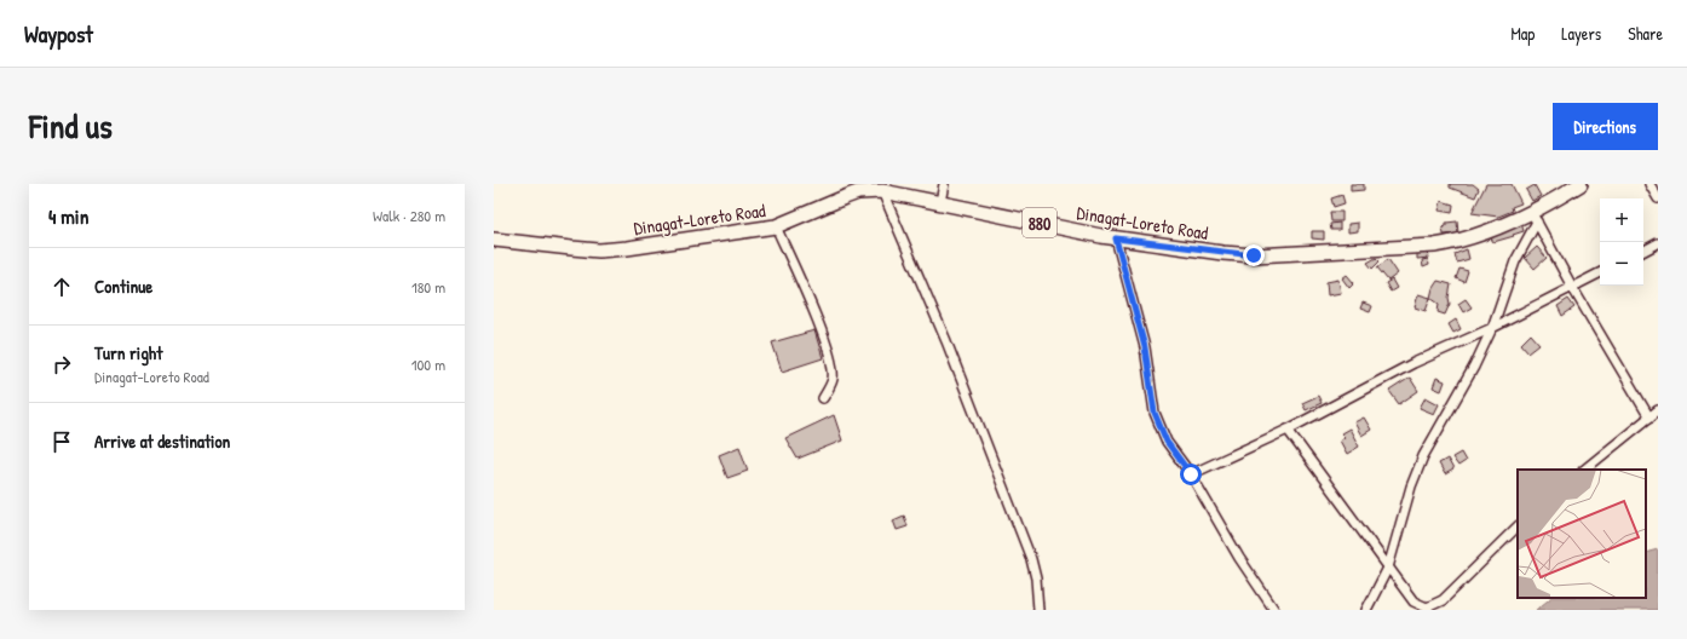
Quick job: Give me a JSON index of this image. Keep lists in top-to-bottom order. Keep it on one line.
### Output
{"streets":{"main road":["Dinagat-Loreto Road","880"]},"page":{"header":"Waypost","nav":["Map","Layers","Share"],"title":"Find us","buttons":"Directions","heading":["4 min","Walk · 280 m"],"map_buttons":["+","−"],"list":[["Continue","180 m"],["Turn right","Dinagat-Loreto Road","100 m"],"Arrive at destination"]}}
